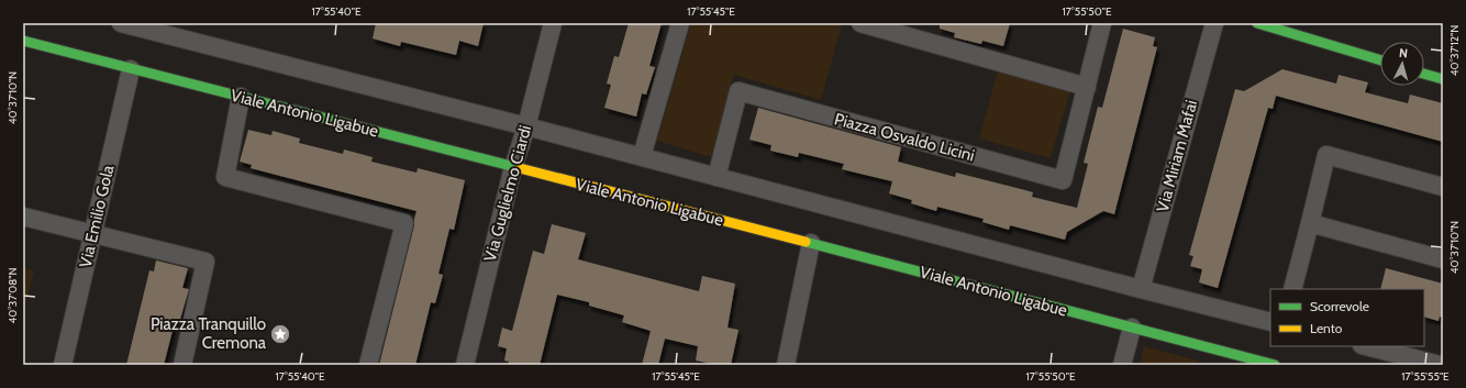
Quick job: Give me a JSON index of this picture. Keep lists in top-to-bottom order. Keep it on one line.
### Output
{"streets":{"street":["Viale Antonio Ligabue","Piazza Osvaldo Licini","Via Miriam Mafai","Via Guglielmo Ciardi","Via Emilio Gola"]},"crossings":[["Viale Antonio Ligabue","Via Guglielmo Ciardi"],["Viale Antonio Ligabue","Via Emilio Gola"]],"places":{"place":["Piazza Tranquillo Cremona"]},"legend":["Scorrevole","Lento"],"north":"top","coordinates":["17°55'40\"E","17°55'45\"E","17°55'50\"E","40°37'12\"N","40°37'10\"N","40°37'08\"N","17°55'55\"E"]}
